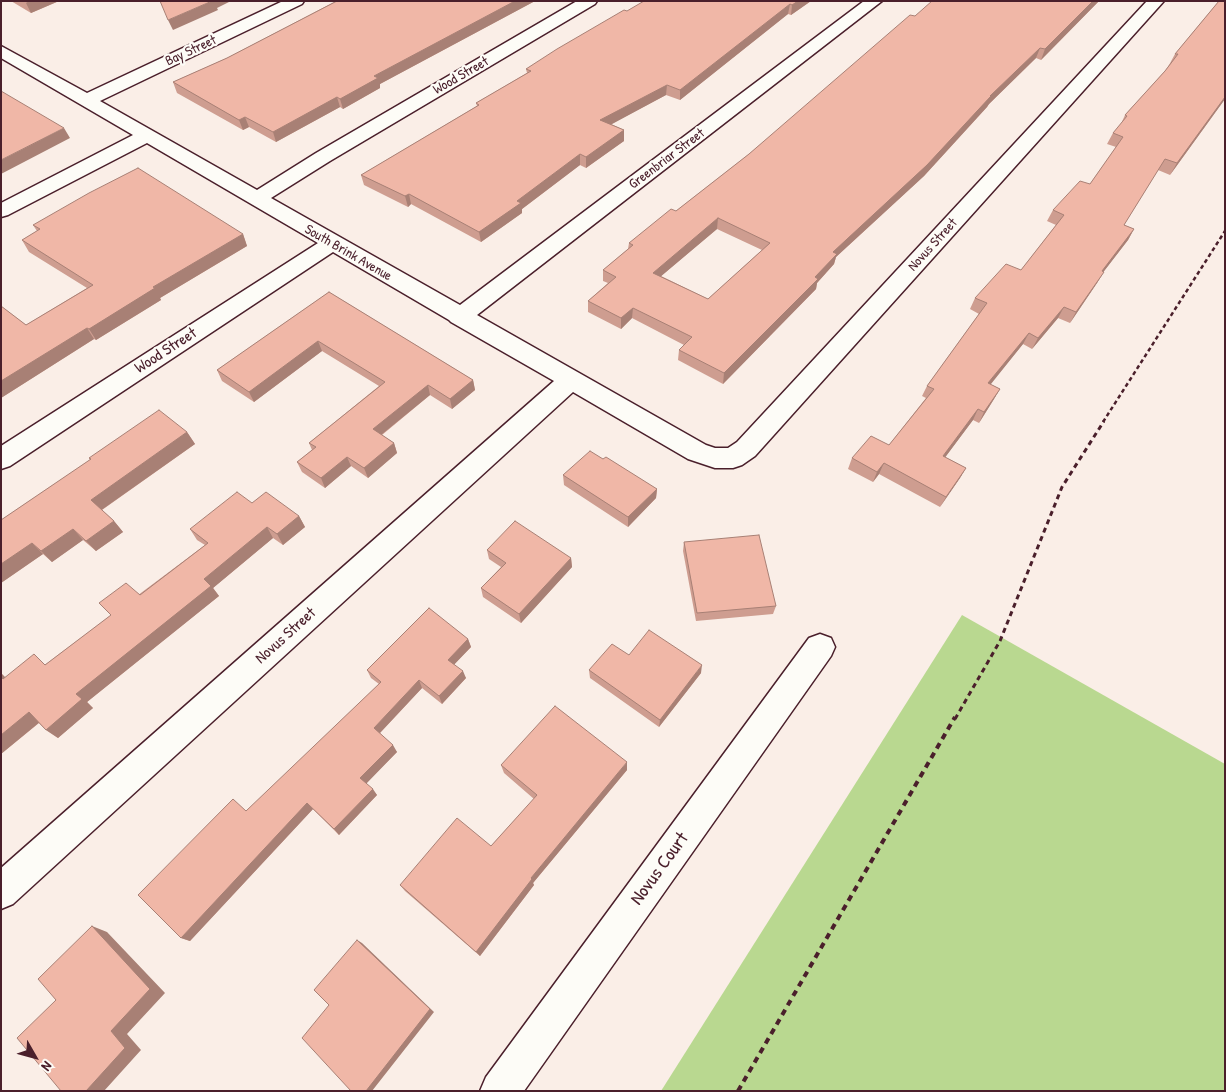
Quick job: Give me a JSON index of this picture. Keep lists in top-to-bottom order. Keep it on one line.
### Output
{"streets":{"street":["Bay Street","Wood Street","Greenbriar Street","Novus Street","South Brink Avenue","Novus Court"]},"crossings":[["Bay Street","South Brink Avenue"],["Wood Street","South Brink Avenue"],["Greenbriar Street","South Brink Avenue"],["Novus Street","South Brink Avenue"]],"north":"bottom right"}
